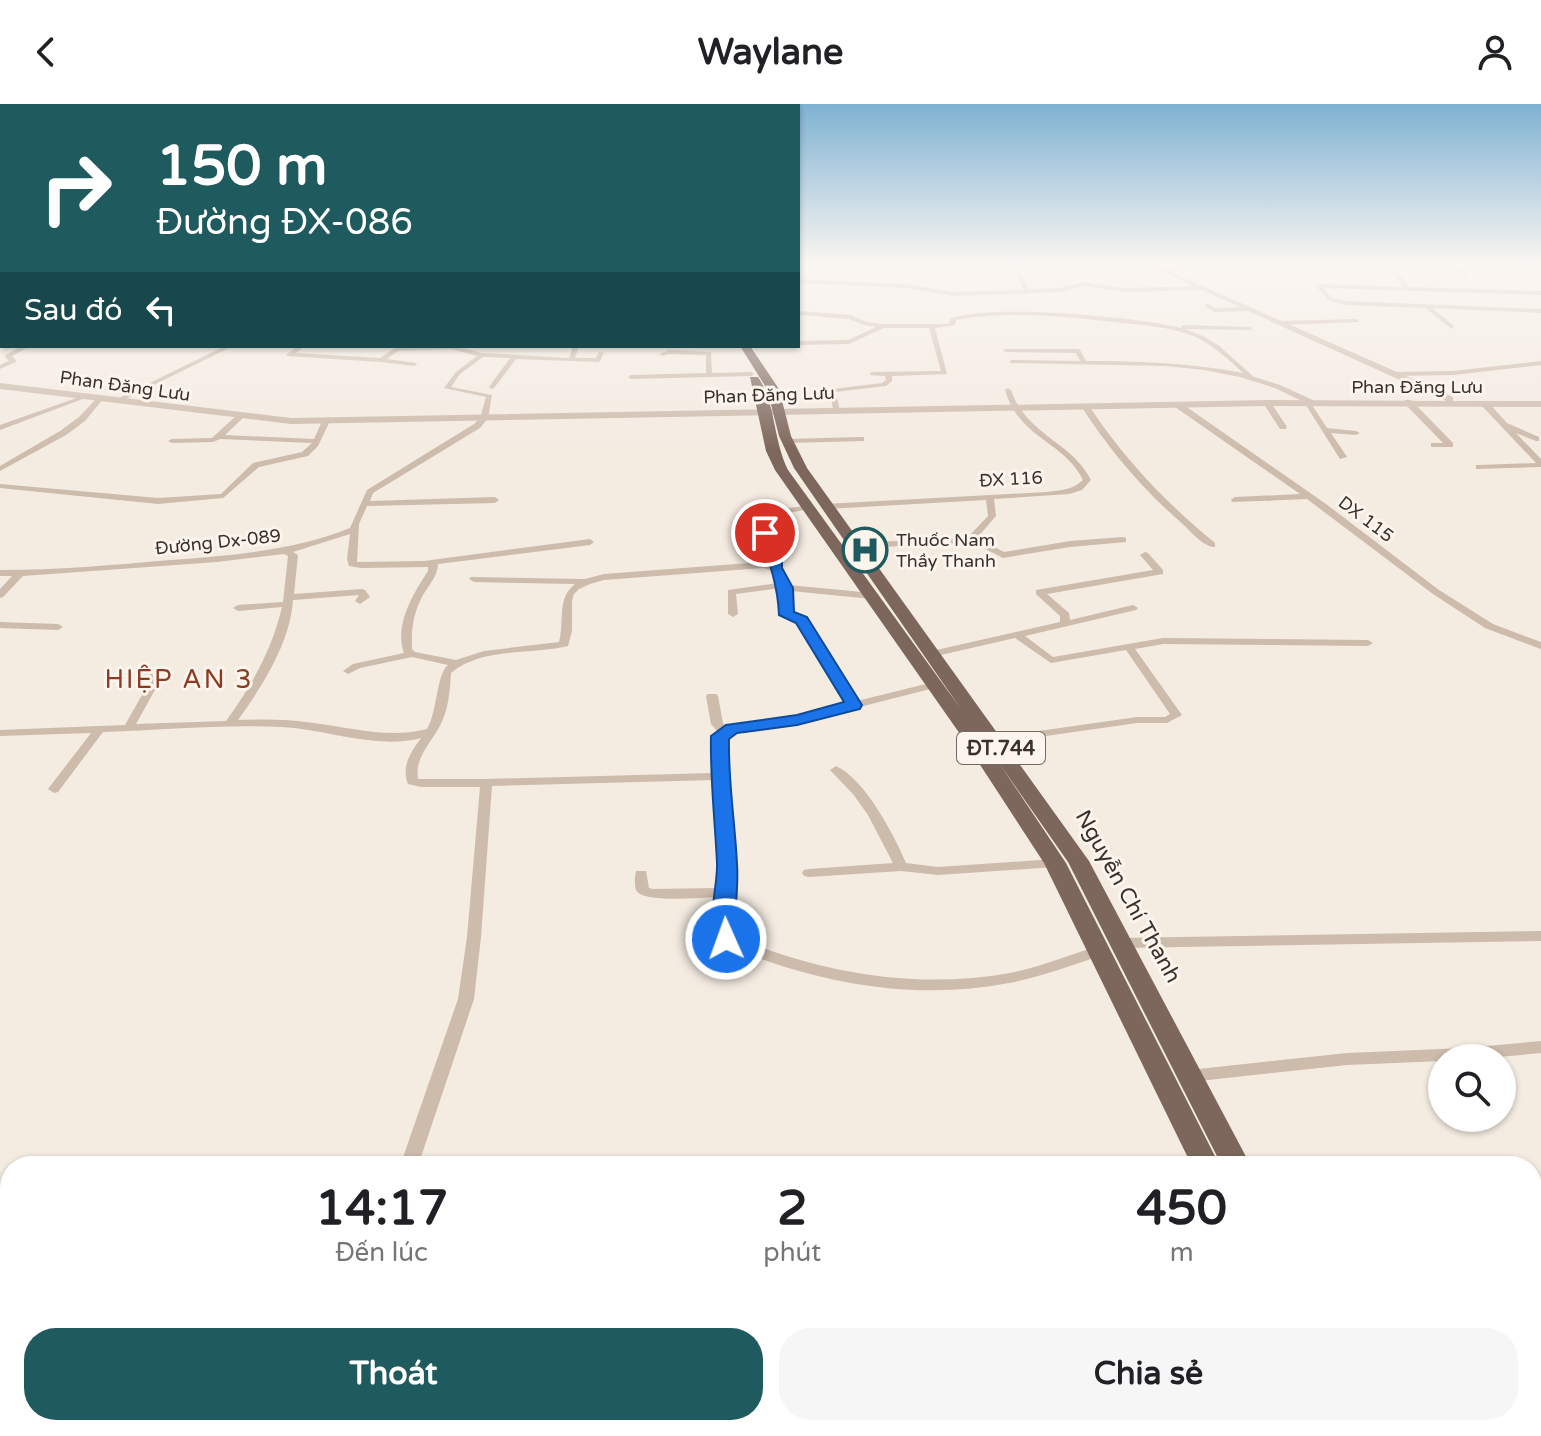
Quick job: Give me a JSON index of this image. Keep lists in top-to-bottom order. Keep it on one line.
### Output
{"streets":{"main road":["ĐT.744","Nguyễn Chí Thanh"],"street":["Phan Đăng Lưu","ĐX 116","DX 115","Đường Dx-089"]},"crossings":[["Phan Đăng Lưu","ĐX 116"],["Phan Đăng Lưu","DX 115"],["Phan Đăng Lưu","Nguyễn Chí Thanh"],["ĐX 116","Nguyễn Chí Thanh"]],"districts":["HIỆP AN 3"],"places":{"hospital":["Thuốc Nam Thầy Thanh"]},"page":{"header":"Waylane","turn":["150 m","Đường ĐX-086"],"then":"Sau đó","eta":["14:17","Đến lúc","2","phút","450","m"],"buttons":["Thoát","Chia sẻ"]}}
